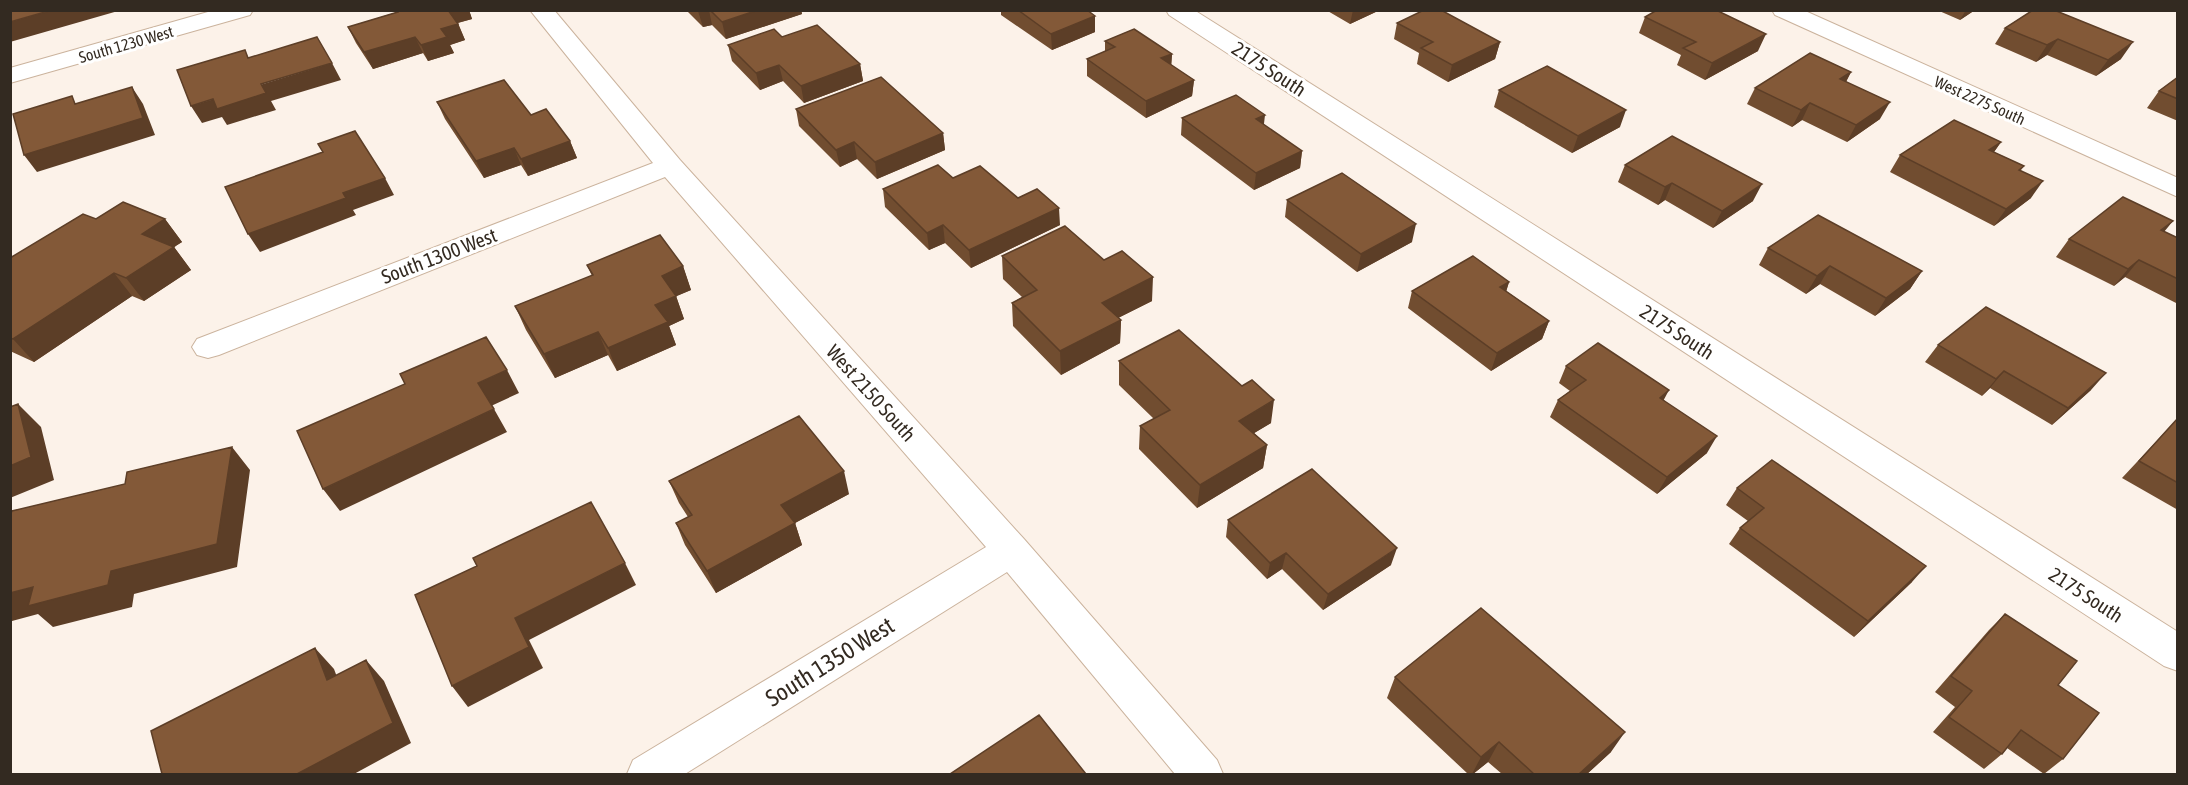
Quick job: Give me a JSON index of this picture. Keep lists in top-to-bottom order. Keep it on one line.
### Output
{"streets":{"street":["South 1230 West","2175 South","West 2275 South","South 1300 West","West 2150 South","South 1350 West"]},"crossings":[["South 1300 West","West 2150 South"],["West 2150 South","South 1350 West"]]}
